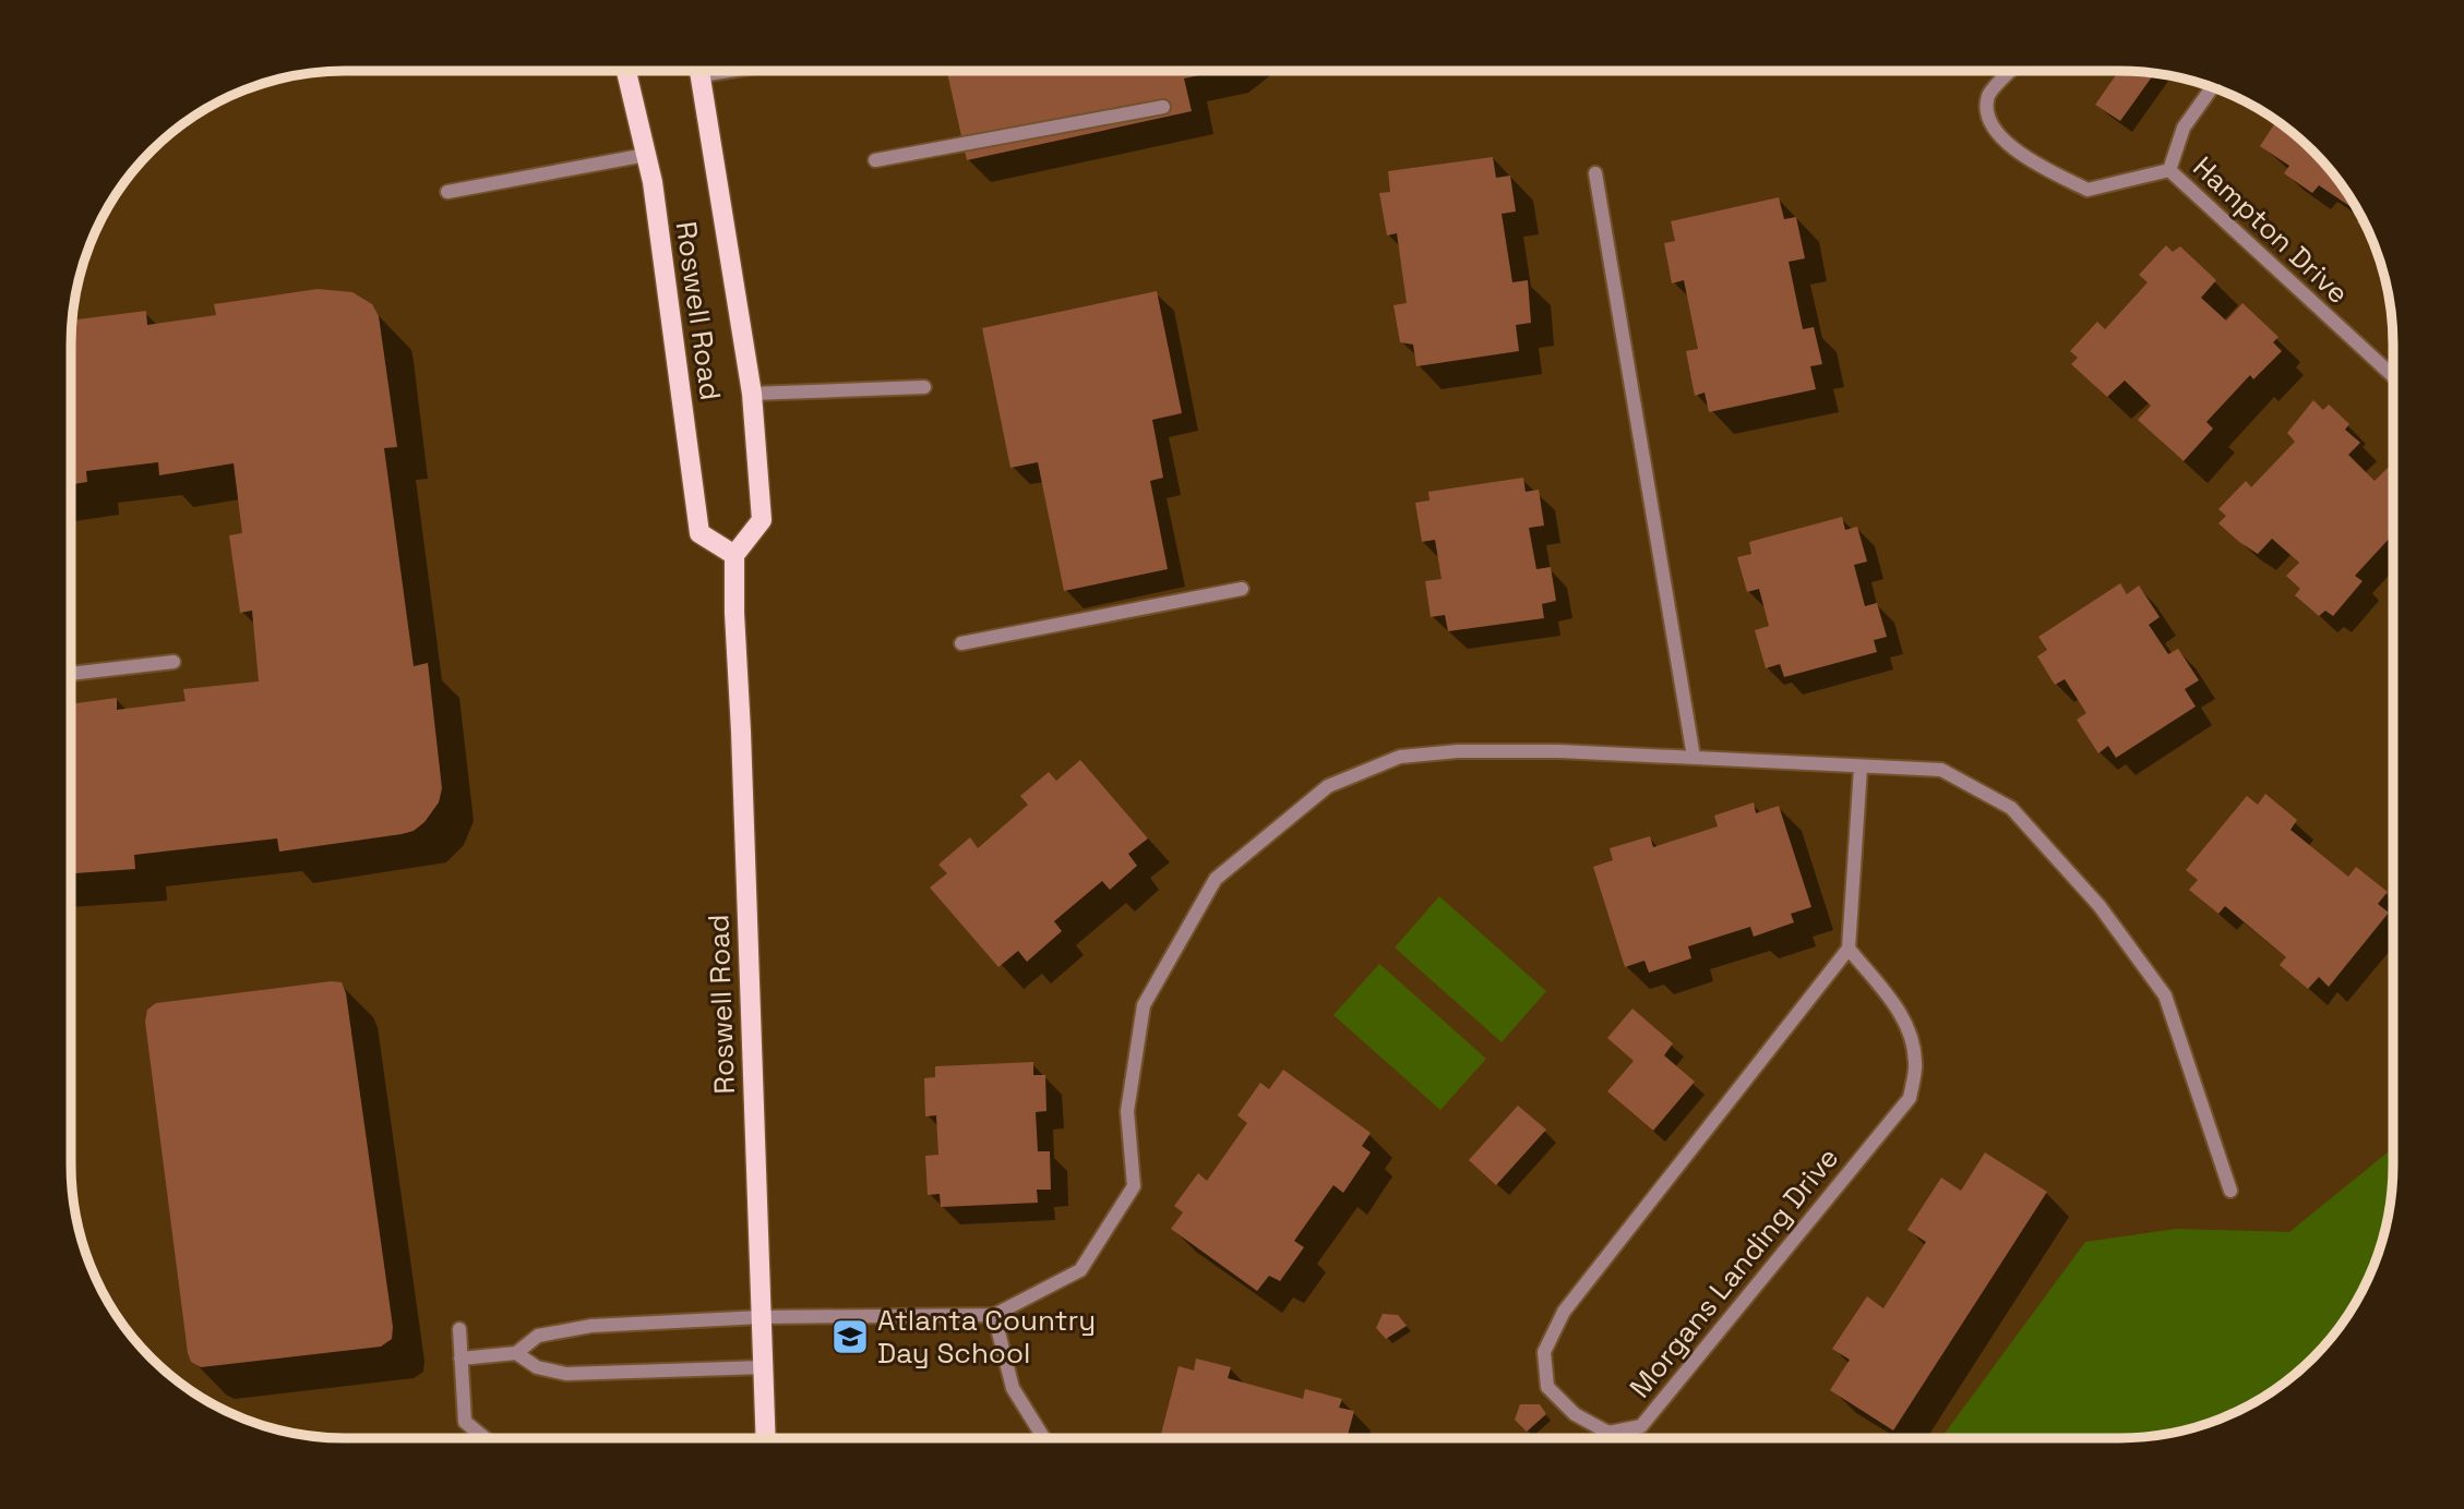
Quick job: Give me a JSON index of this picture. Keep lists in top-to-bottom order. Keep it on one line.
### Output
{"streets":{"main road":["Roswell Road"],"street":["Hampton Drive","Morgans Landing Drive"]},"places":{"school or university":["Atlanta Country Day School"]}}
